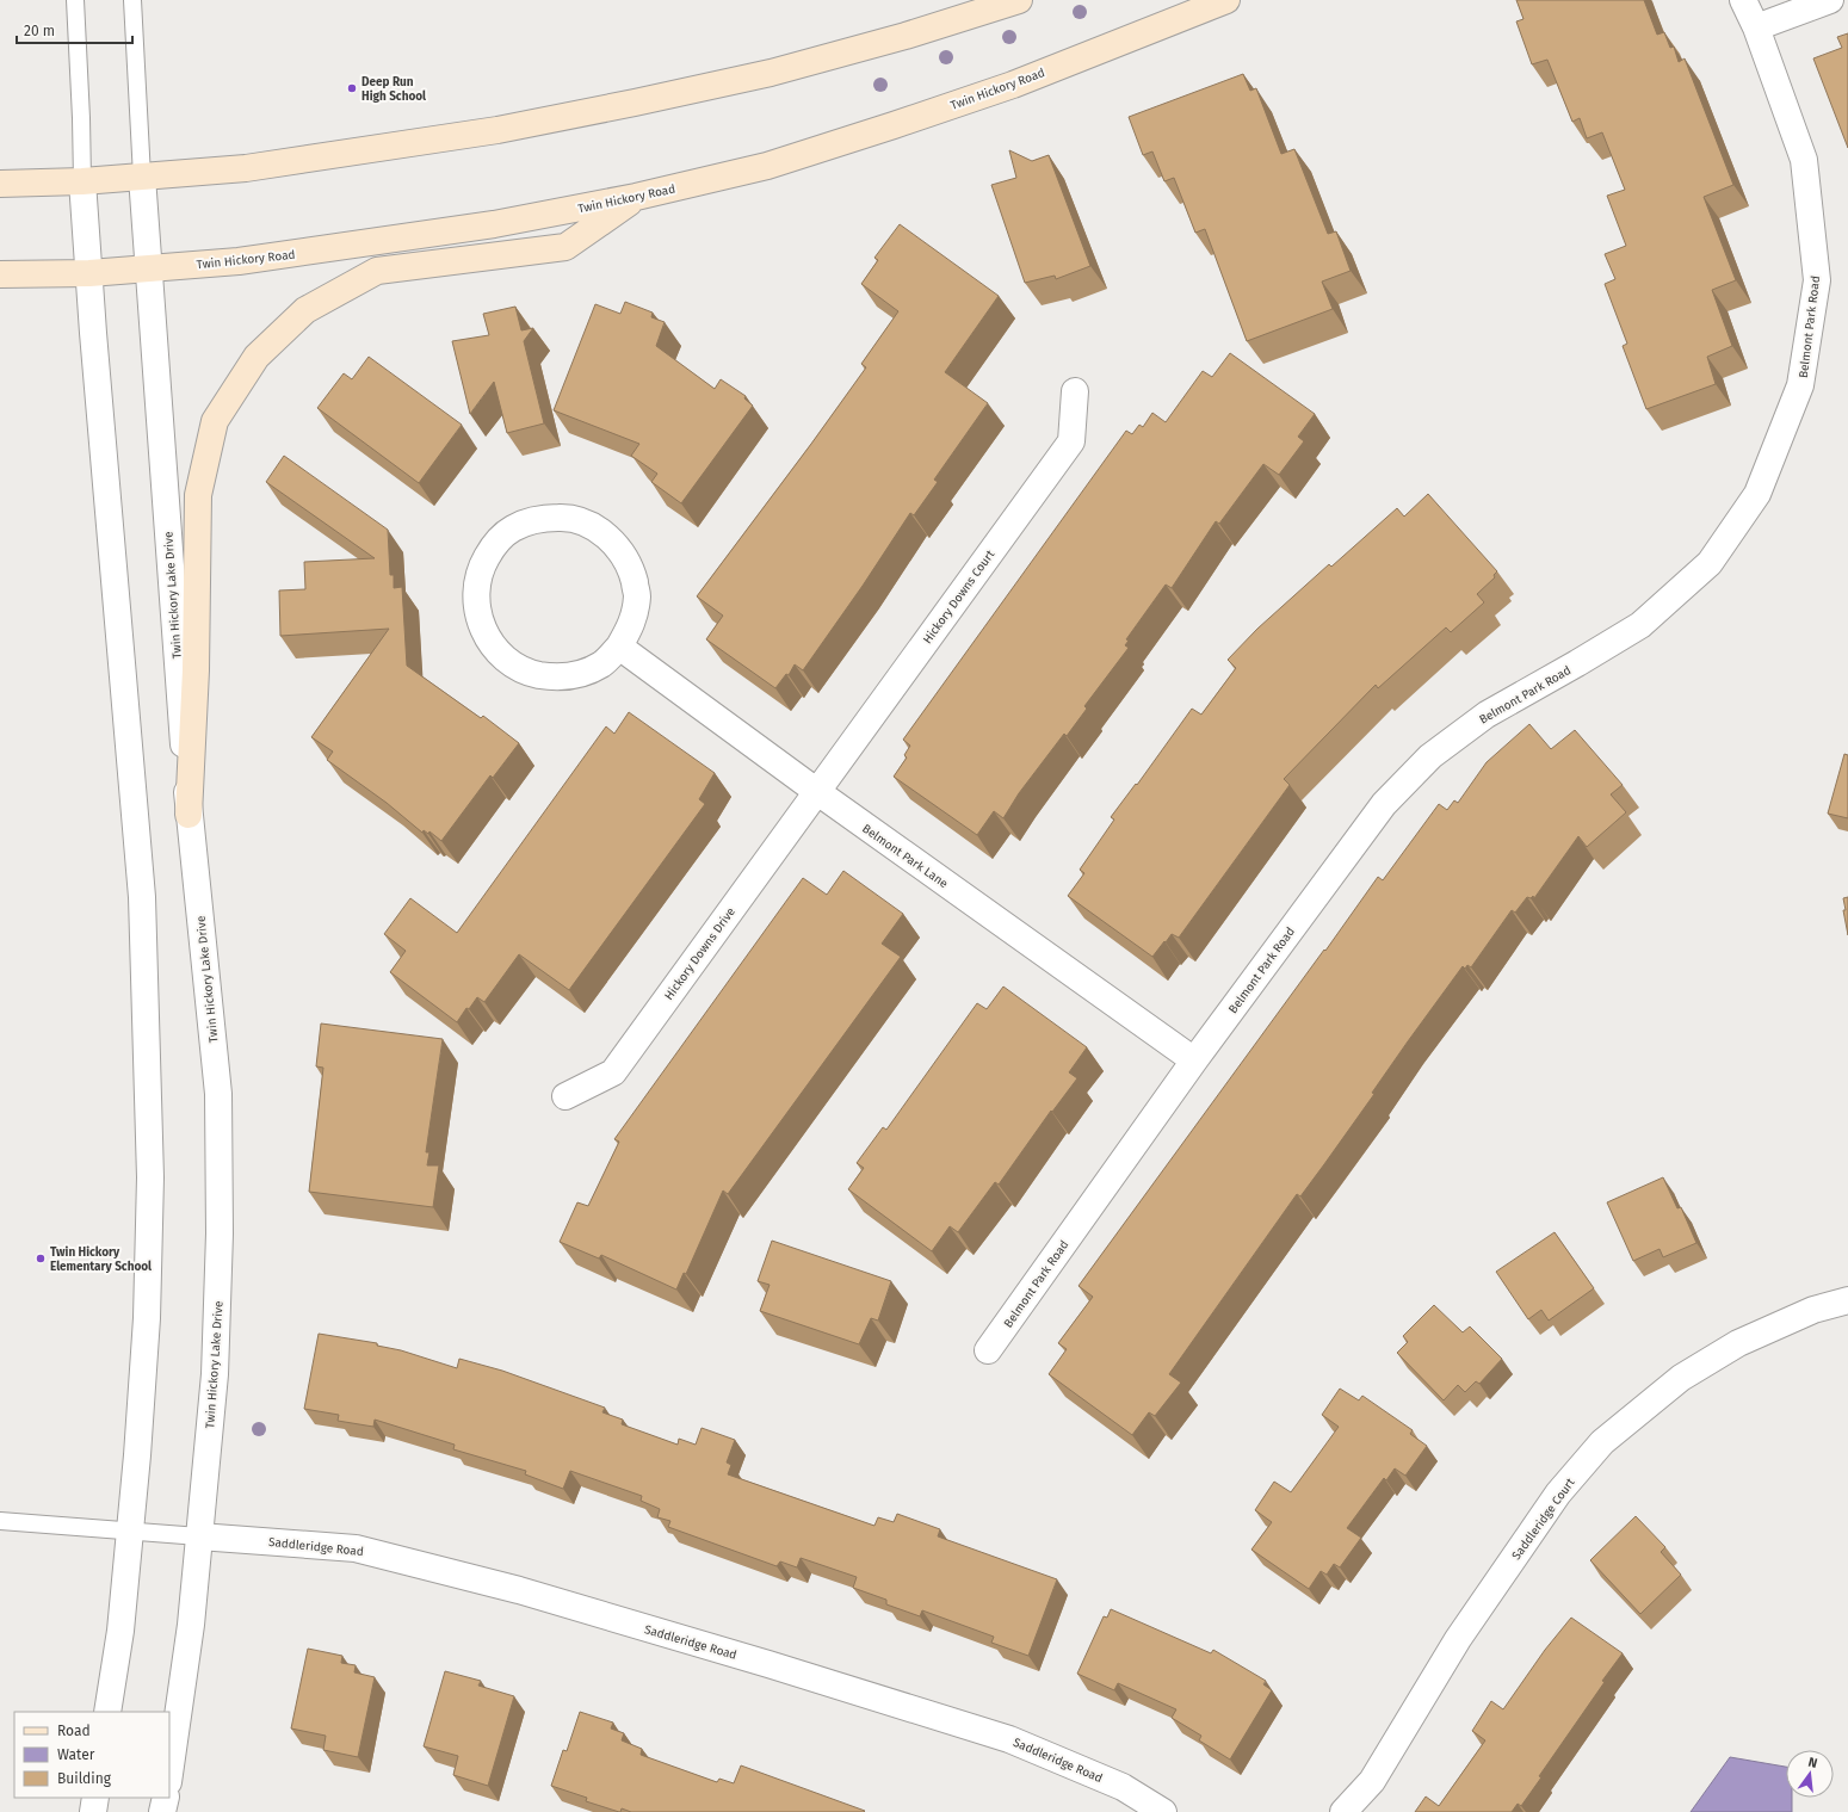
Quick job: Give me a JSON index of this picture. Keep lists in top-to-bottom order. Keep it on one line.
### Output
{"streets":{"main road":["Twin Hickory Road"],"street":["Belmont Park Road","Twin Hickory Lake Drive","Hickory Downs Court","Belmont Park Lane","Hickory Downs Drive","Saddleridge Court","Saddleridge Road"]},"crossings":[["Twin Hickory Road","Twin Hickory Lake Drive"],["Belmont Park Road","Belmont Park Lane"],["Twin Hickory Lake Drive","Saddleridge Road"],["Hickory Downs Court","Belmont Park Lane"],["Hickory Downs Court","Hickory Downs Drive"],["Belmont Park Lane","Hickory Downs Drive"]],"places":["Deep Run High School","Twin Hickory Elementary School"],"legend":["Road","Water","Building"],"scale_bar":"20 m","north":"top"}
